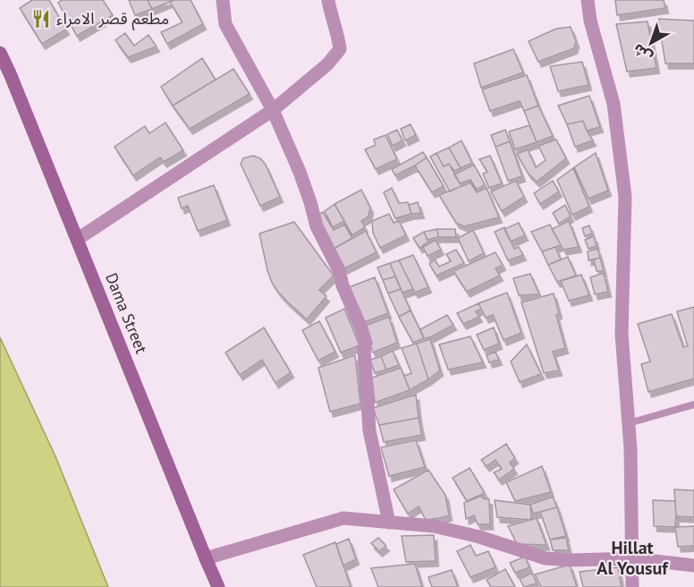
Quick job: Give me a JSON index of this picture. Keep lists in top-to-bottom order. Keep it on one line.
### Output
{"streets":{"main road":["Dama Street"]},"districts":["Hillat Al Yousuf"],"places":{"restaurant":["مطعم قصر الامراء"]},"north":"bottom left"}
